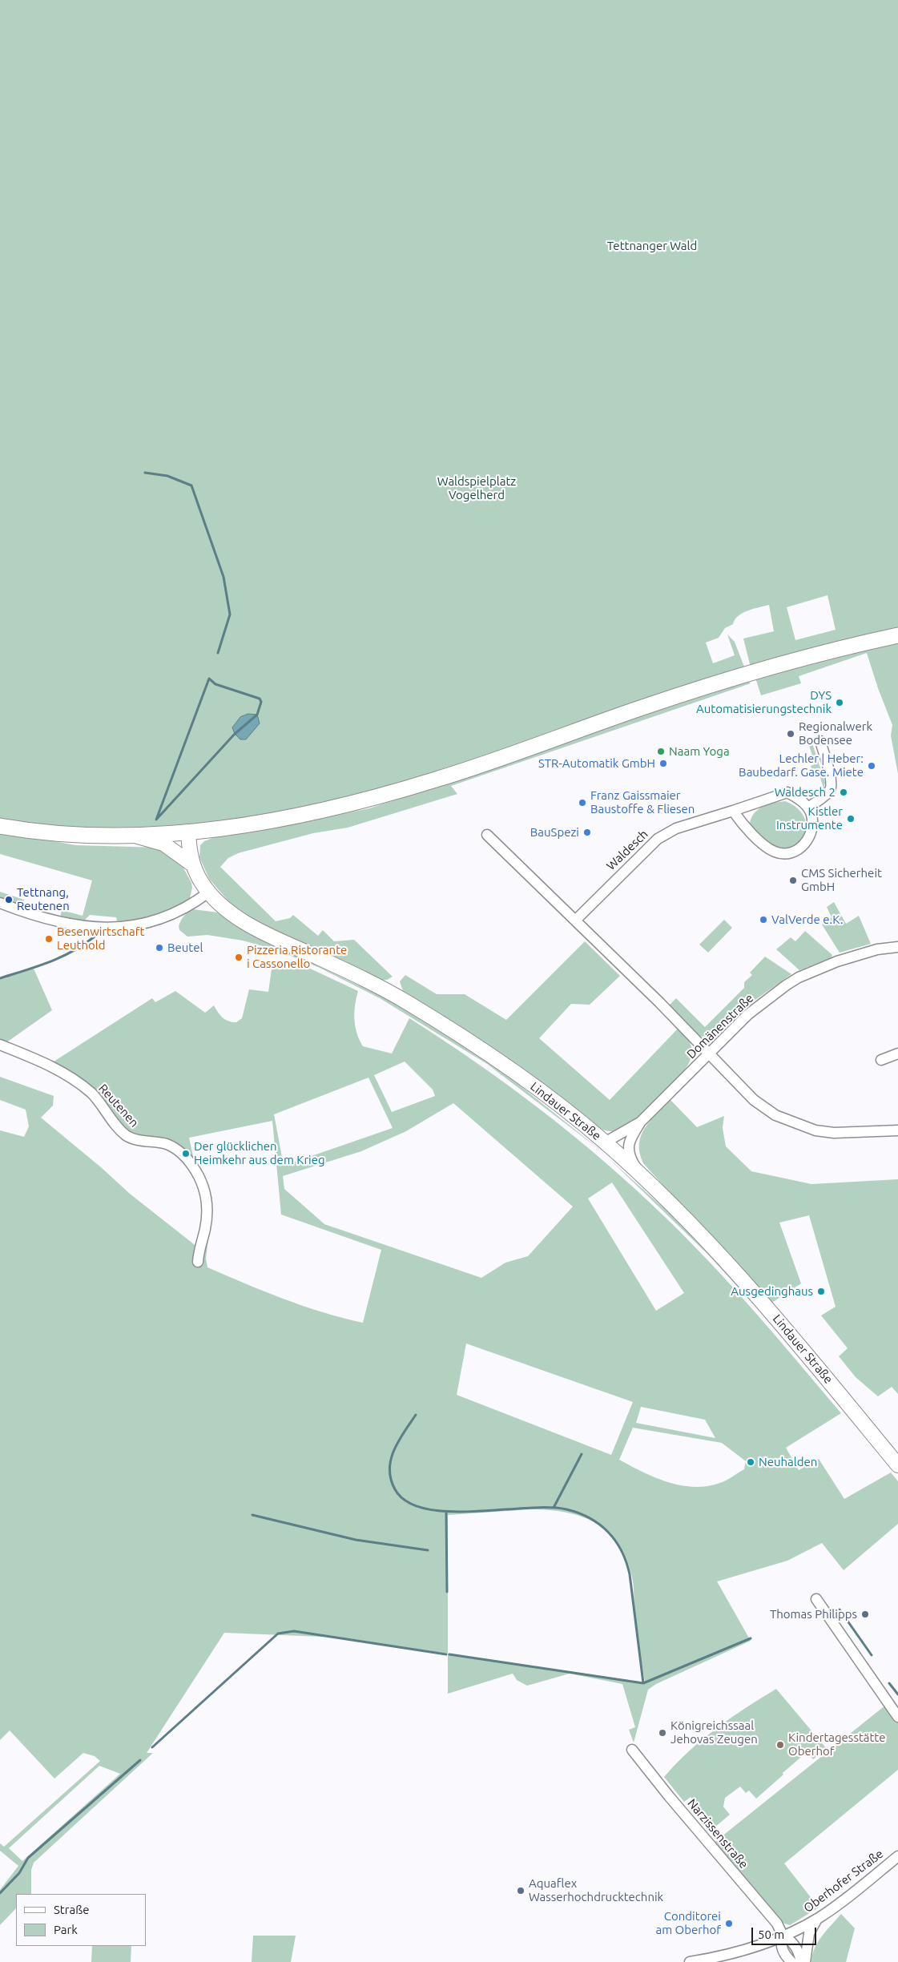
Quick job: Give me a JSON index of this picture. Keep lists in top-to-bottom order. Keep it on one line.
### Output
{"streets":{"main road":["Lindauer Straße"],"street":["Waldesch","Domänenstraße","Reutenen","Narzissenstraße","Oberhofer Straße"]},"crossings":[["Domänenstraße","Lindauer Straße"],["Narzissenstraße","Oberhofer Straße"]],"parks":["Tettnanger Wald","Waldspielplatz Vogelherd"],"places":["DYS Automatisierungstechnik","Regionalwerk Bodensee","Naam Yoga","STR-Automatik GmbH","Lechler | Heber: Baubedarf. Gase. Miete","Waldesch 2","Franz Gaissmaier Baustoffe & Fliesen","Kistler Instrumente","BauSpezi","CMS Sicherheit GmbH","Tettnang, Reutenen","ValVerde e.K.","Besenwirtschaft Leuthold","Beutel","Pizzeria Ristorante i Cassonello","Der glücklichen Heimkehr aus dem Krieg","Ausgedinghaus","Neuhalden","Thomas Philipps","Königreichssaal Jehovas Zeugen","Kindertagesstätte Oberhof","Aquaflex Wasserhochdrucktechnik","Conditorei am Oberhof"],"legend":["Straße","Park"],"scale_bar":"50 m"}
